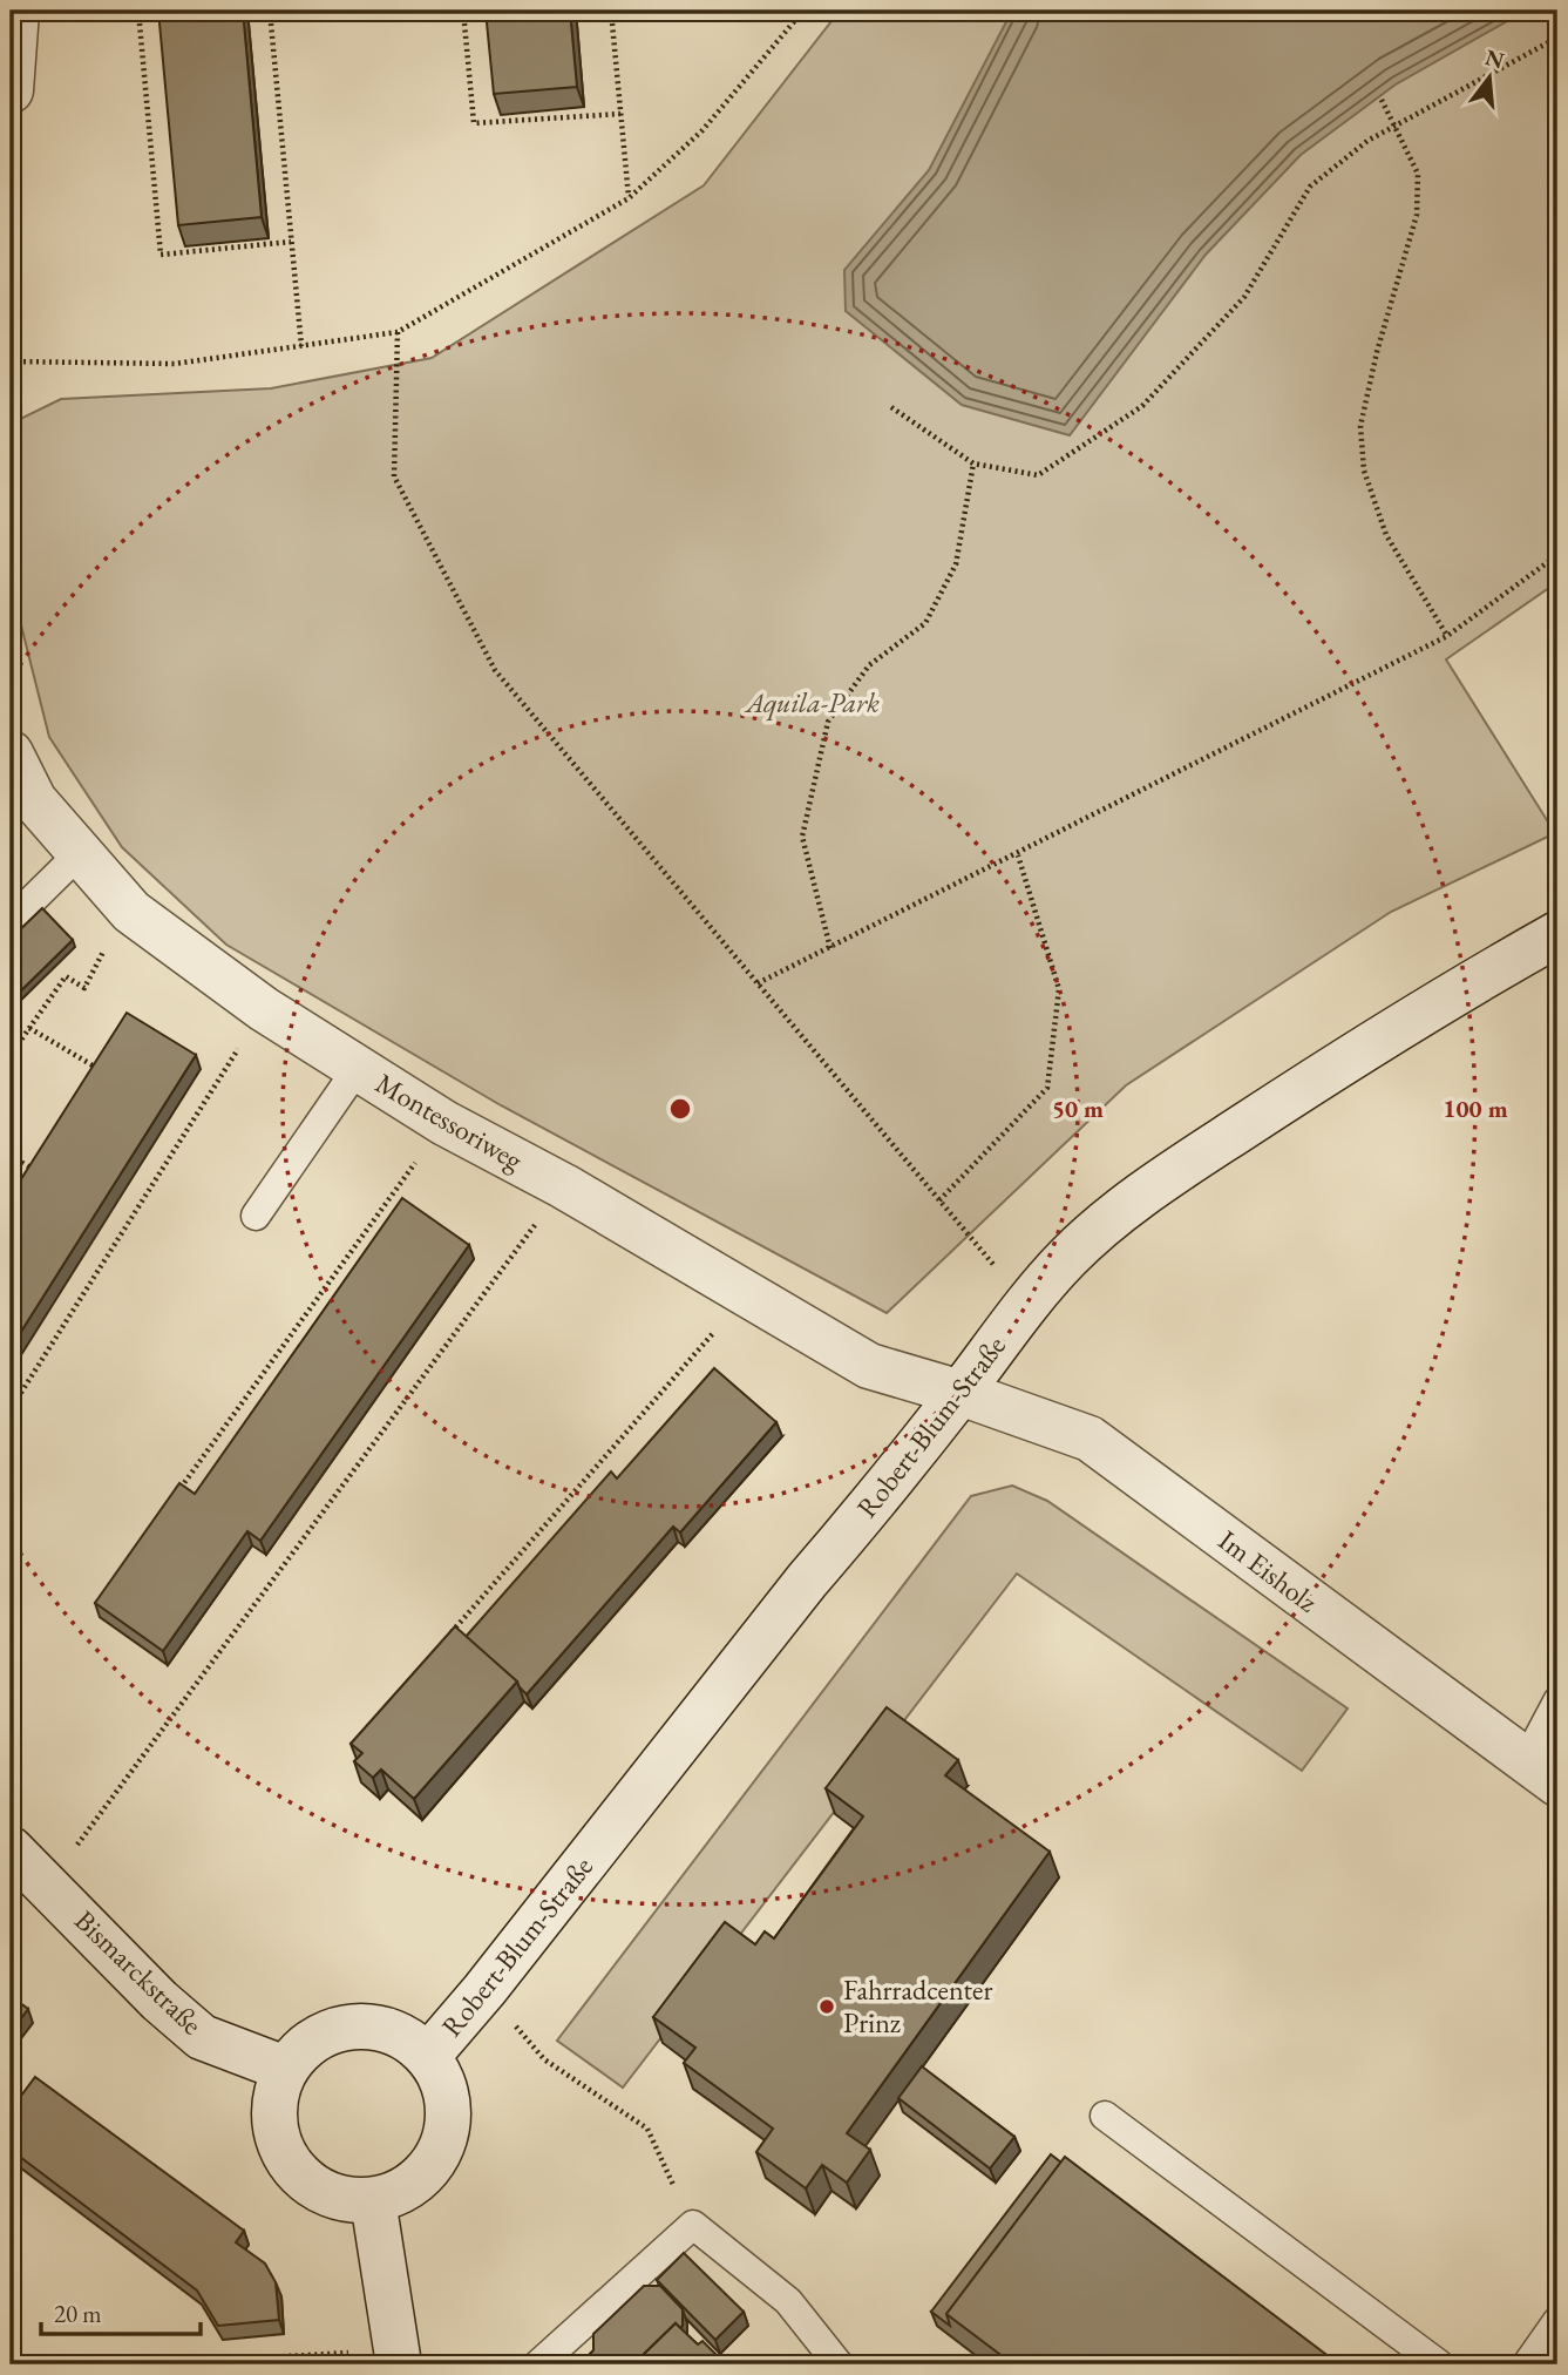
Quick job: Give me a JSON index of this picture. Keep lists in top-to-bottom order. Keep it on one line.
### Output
{"streets":{"main road":["Montessoriweg","Robert-Blum-Straße","Im Eisholz","Bismarckstraße"]},"crossings":[["Montessoriweg","Robert-Blum-Straße"],["Montessoriweg","Im Eisholz"],["Robert-Blum-Straße","Im Eisholz"],["Robert-Blum-Straße","Bismarckstraße"]],"parks":["Aquila-Park"],"places":["Fahrradcenter Prinz"],"scale_bar":"20 m","north":"top","rings":["50 m","100 m"]}
